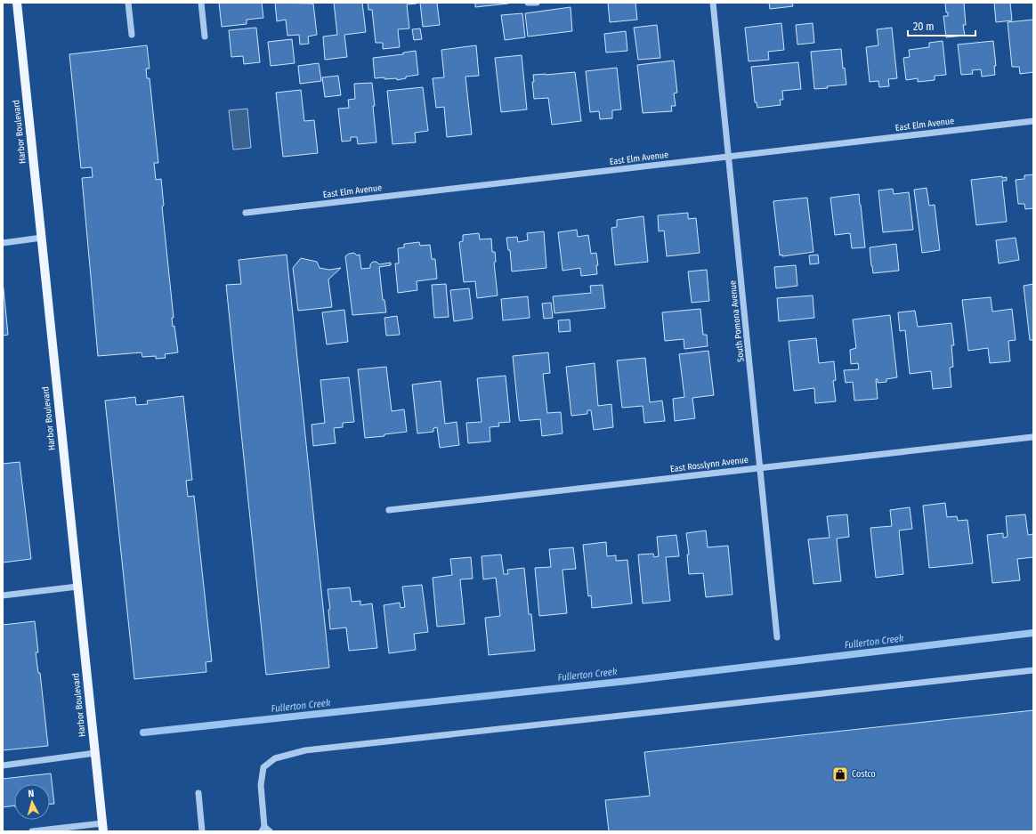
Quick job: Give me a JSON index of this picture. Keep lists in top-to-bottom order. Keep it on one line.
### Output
{"streets":{"main road":["Harbor Boulevard"],"street":["East Elm Avenue","South Pomona Avenue","East Rosslynn Avenue"]},"crossings":[["East Elm Avenue","South Pomona Avenue"],["South Pomona Avenue","East Rosslynn Avenue"]],"water":["Fullerton Creek"],"places":{"shop":["Costco"]},"scale_bar":"20 m","north":"top"}
